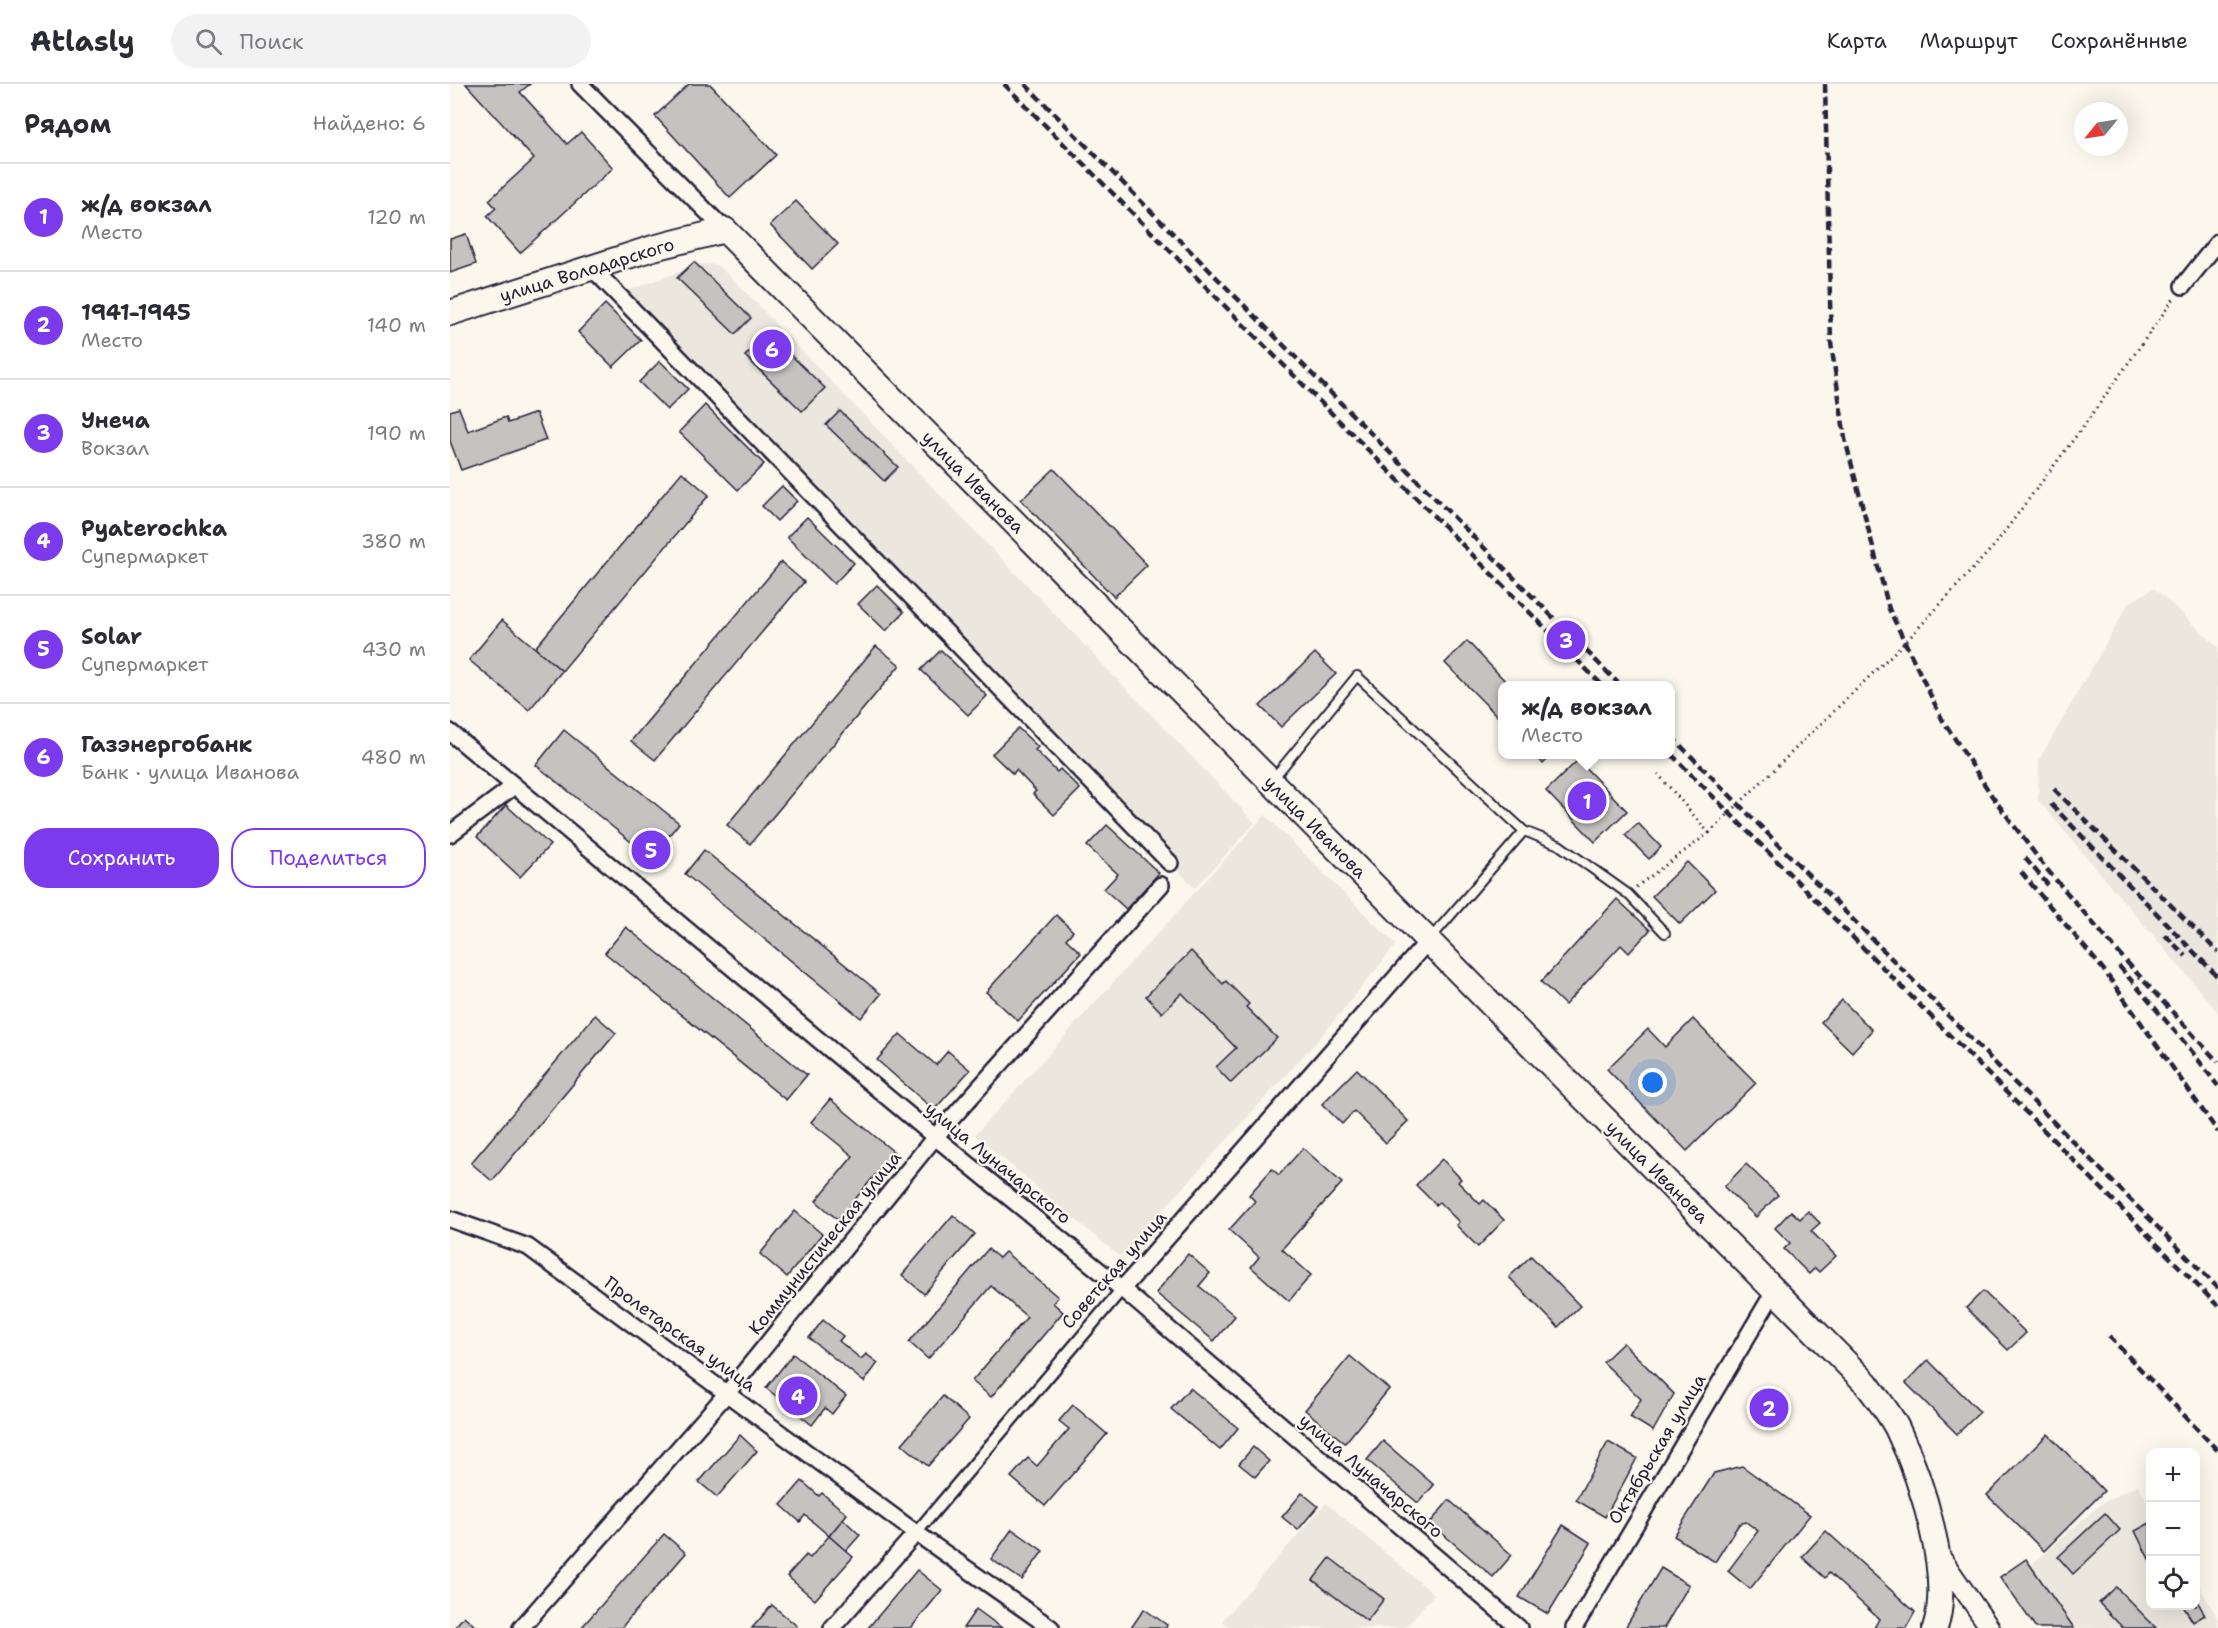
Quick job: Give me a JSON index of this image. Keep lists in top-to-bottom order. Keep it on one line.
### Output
{"streets":{"main road":["улица Володарского","улица Иванова"],"street":["улица Луначарского","Коммунистическая улица","Советская улица","Пролетарская улица","Октябрьская улица"]},"crossings":[["улица Володарского","улица Иванова"],["улица Иванова","Советская улица"],["улица Иванова","Октябрьская улица"],["улица Луначарского","Коммунистическая улица"],["улица Луначарского","Советская улица"],["Коммунистическая улица","Пролетарская улица"],["Советская улица","Пролетарская улица"]],"north":"bottom left","page":{"header":"Atlasly","search":"Поиск","nav":["Карта","Маршрут","Сохранённые"],"heading":["Рядом","Найдено: 6"],"list":[{"mark":"1","name":"ж/д вокзал","note":"Место","value":"120 m"},{"mark":"2","name":"1941-1945","note":"Место","value":"140 m"},{"mark":"3","name":"Унеча","note":"Вокзал","value":"190 m"},{"mark":"4","name":"Pyaterochka","note":"Супермаркет","value":"380 m"},{"mark":"5","name":"Solar","note":"Супермаркет","value":"430 m"},{"mark":"6","name":"Газэнергобанк","note":"Банк · улица Иванова","value":"480 m"}],"pins":["6","3","1","5","4","2"],"popup":["ж/д вокзал","Место"],"buttons":["Сохранить","Поделиться"],"map_buttons":["+","−"]}}
